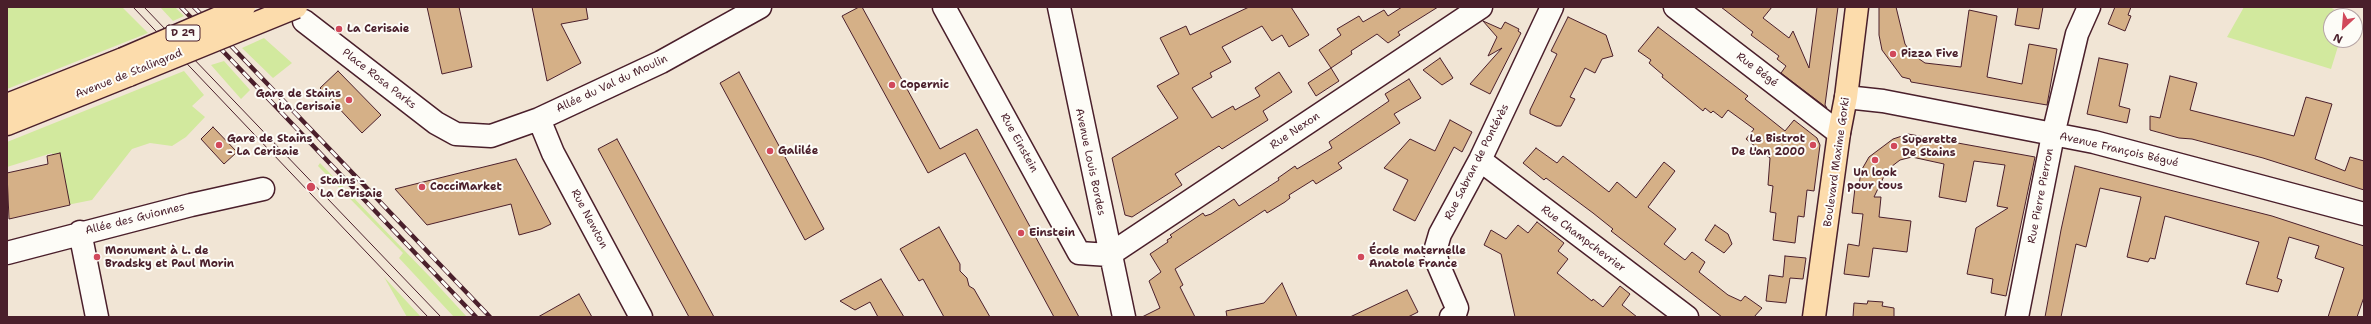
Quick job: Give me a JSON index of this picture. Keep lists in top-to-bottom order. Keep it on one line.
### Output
{"streets":{"main road":["D 29","Avenue de Stalingrad","Boulevard Maxime Gorki"],"street":["Rue Bégé","Place Rosa Parks","Allée du Val du Moulin","Rue Nexon","Rue Einstein","Avenue François Bégué","Avenue Louis Bordes","Rue Sabran de Pontévès","Rue Pierre Pierron","Allée des Guionnes","Rue Newton","Rue Champchevrier"]},"crossings":[["Rue Bégé","Boulevard Maxime Gorki"],["Avenue de Stalingrad","Place Rosa Parks"],["Place Rosa Parks","Allée du Val du Moulin"],["Allée du Val du Moulin","Rue Newton"],["Rue Nexon","Rue Einstein"],["Rue Nexon","Avenue Louis Bordes"],["Rue Einstein","Avenue Louis Bordes"],["Avenue François Bégué","Boulevard Maxime Gorki"],["Avenue François Bégué","Rue Pierre Pierron"],["Rue Sabran de Pontévès","Rue Champchevrier"]],"places":["La Cerisaie","Pizza Five","Copernic","Gare de Stains La Cerisaie","Gare de Stains - La Cerisaie","Le Bistrot De L'an 2000","Superette De Stains","Galilée","Un look pour tous","Stains - La Cerisaie","CocciMarket","Einstein","Monument à L. de Bradsky et Paul Morin","École maternelle Anatole France"],"north":"bottom left"}
